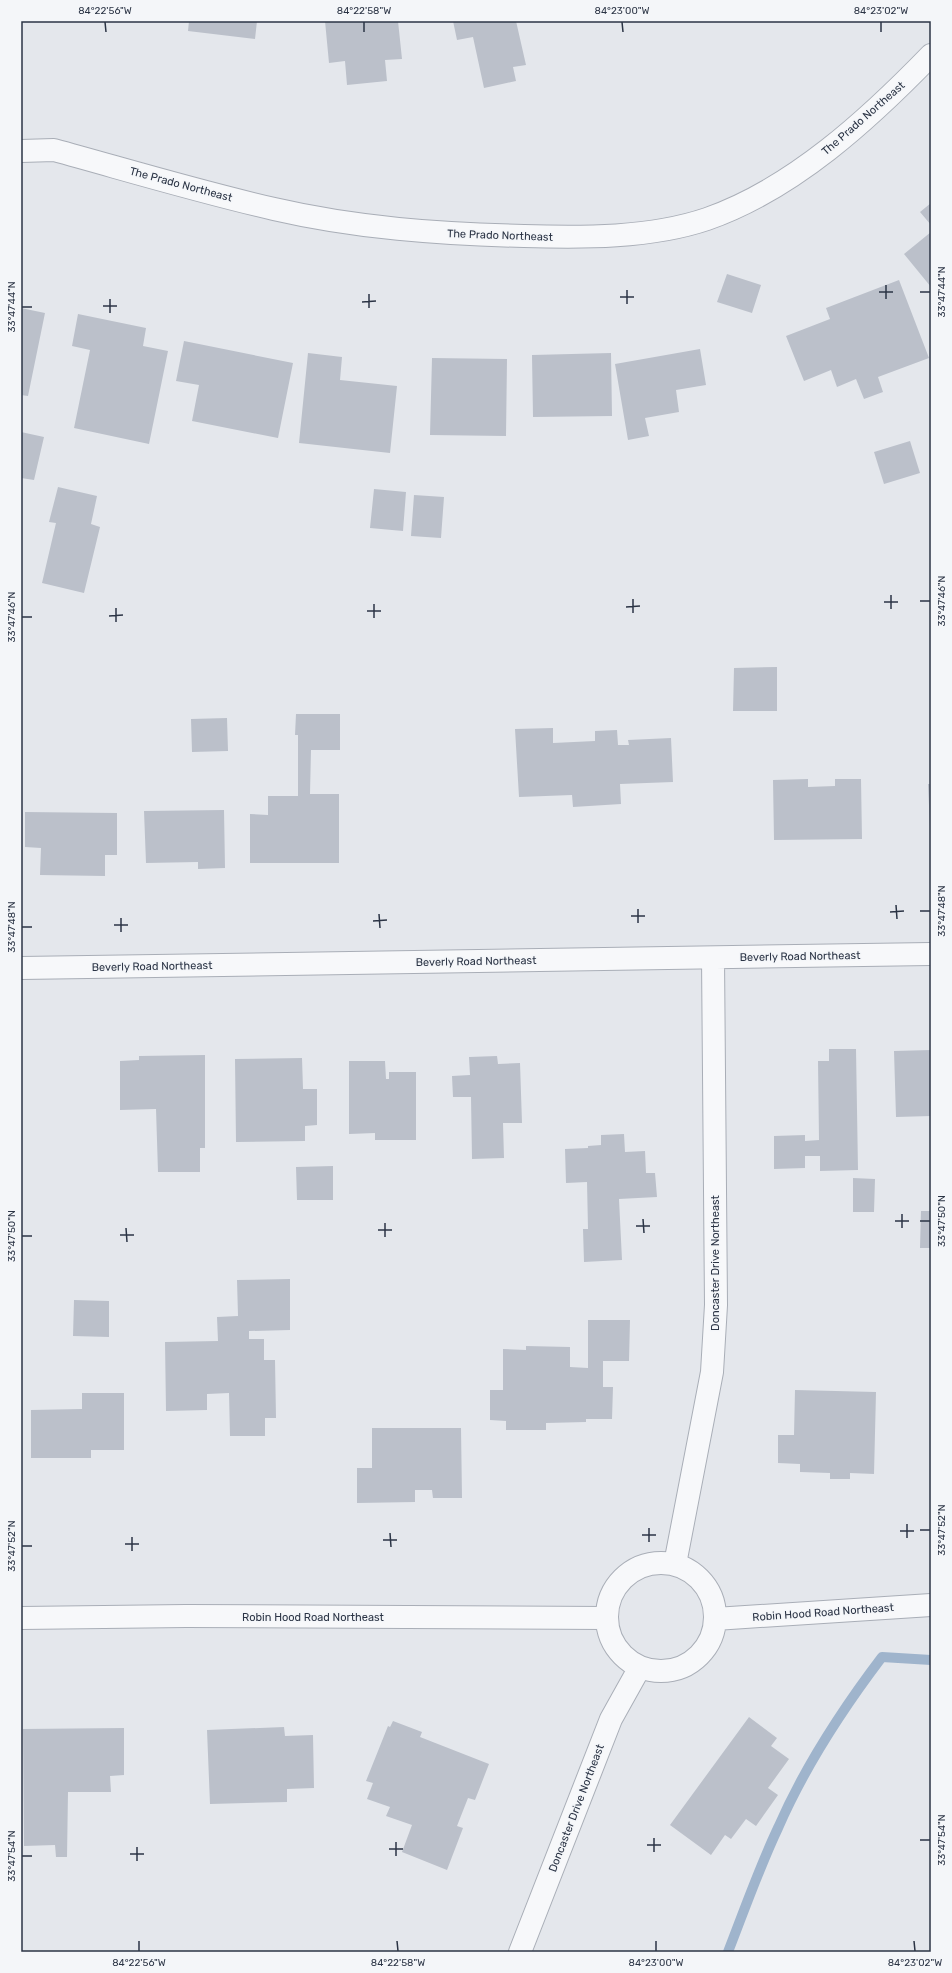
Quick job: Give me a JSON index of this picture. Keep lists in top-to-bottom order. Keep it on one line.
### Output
{"streets":{"street":["The Prado Northeast","Beverly Road Northeast","Doncaster Drive Northeast","Robin Hood Road Northeast"]},"crossings":[["Beverly Road Northeast","Doncaster Drive Northeast"],["Doncaster Drive Northeast","Robin Hood Road Northeast"]],"coordinates":["84°22'56\"W","84°22'58\"W","84°23'00\"W","84°23'02\"W","33°47'44\"N","33°47'46\"N","33°47'48\"N","33°47'50\"N","33°47'52\"N","33°47'54\"N"]}
